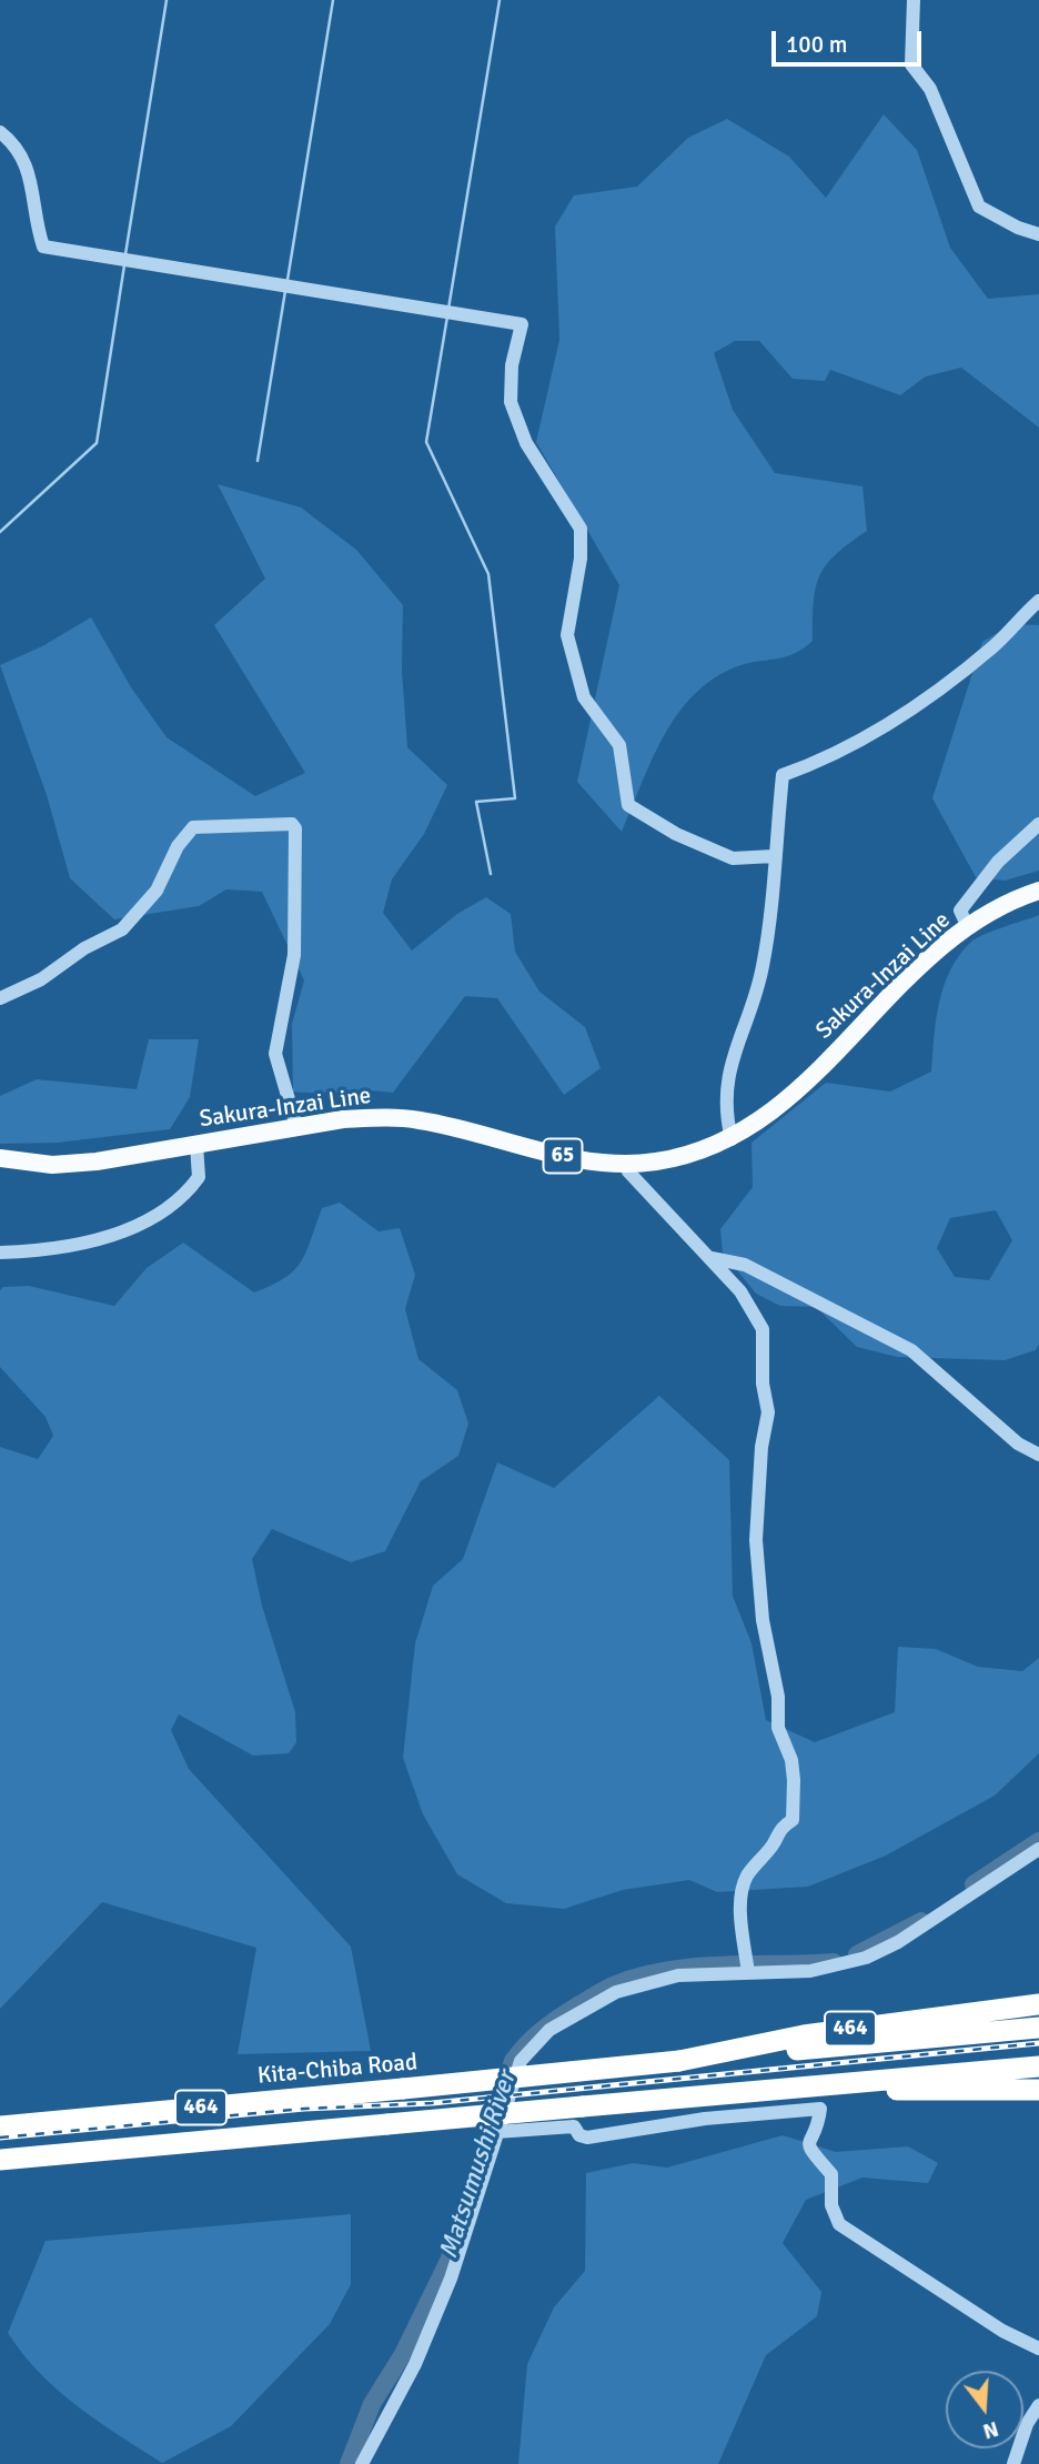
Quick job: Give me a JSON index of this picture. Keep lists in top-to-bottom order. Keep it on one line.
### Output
{"streets":{"highway":["464","Kita-Chiba Road"],"main road":["Sakura-Inzai Line","65"]},"water":["Matsumushi River"],"scale_bar":"100 m","north":"bottom"}
